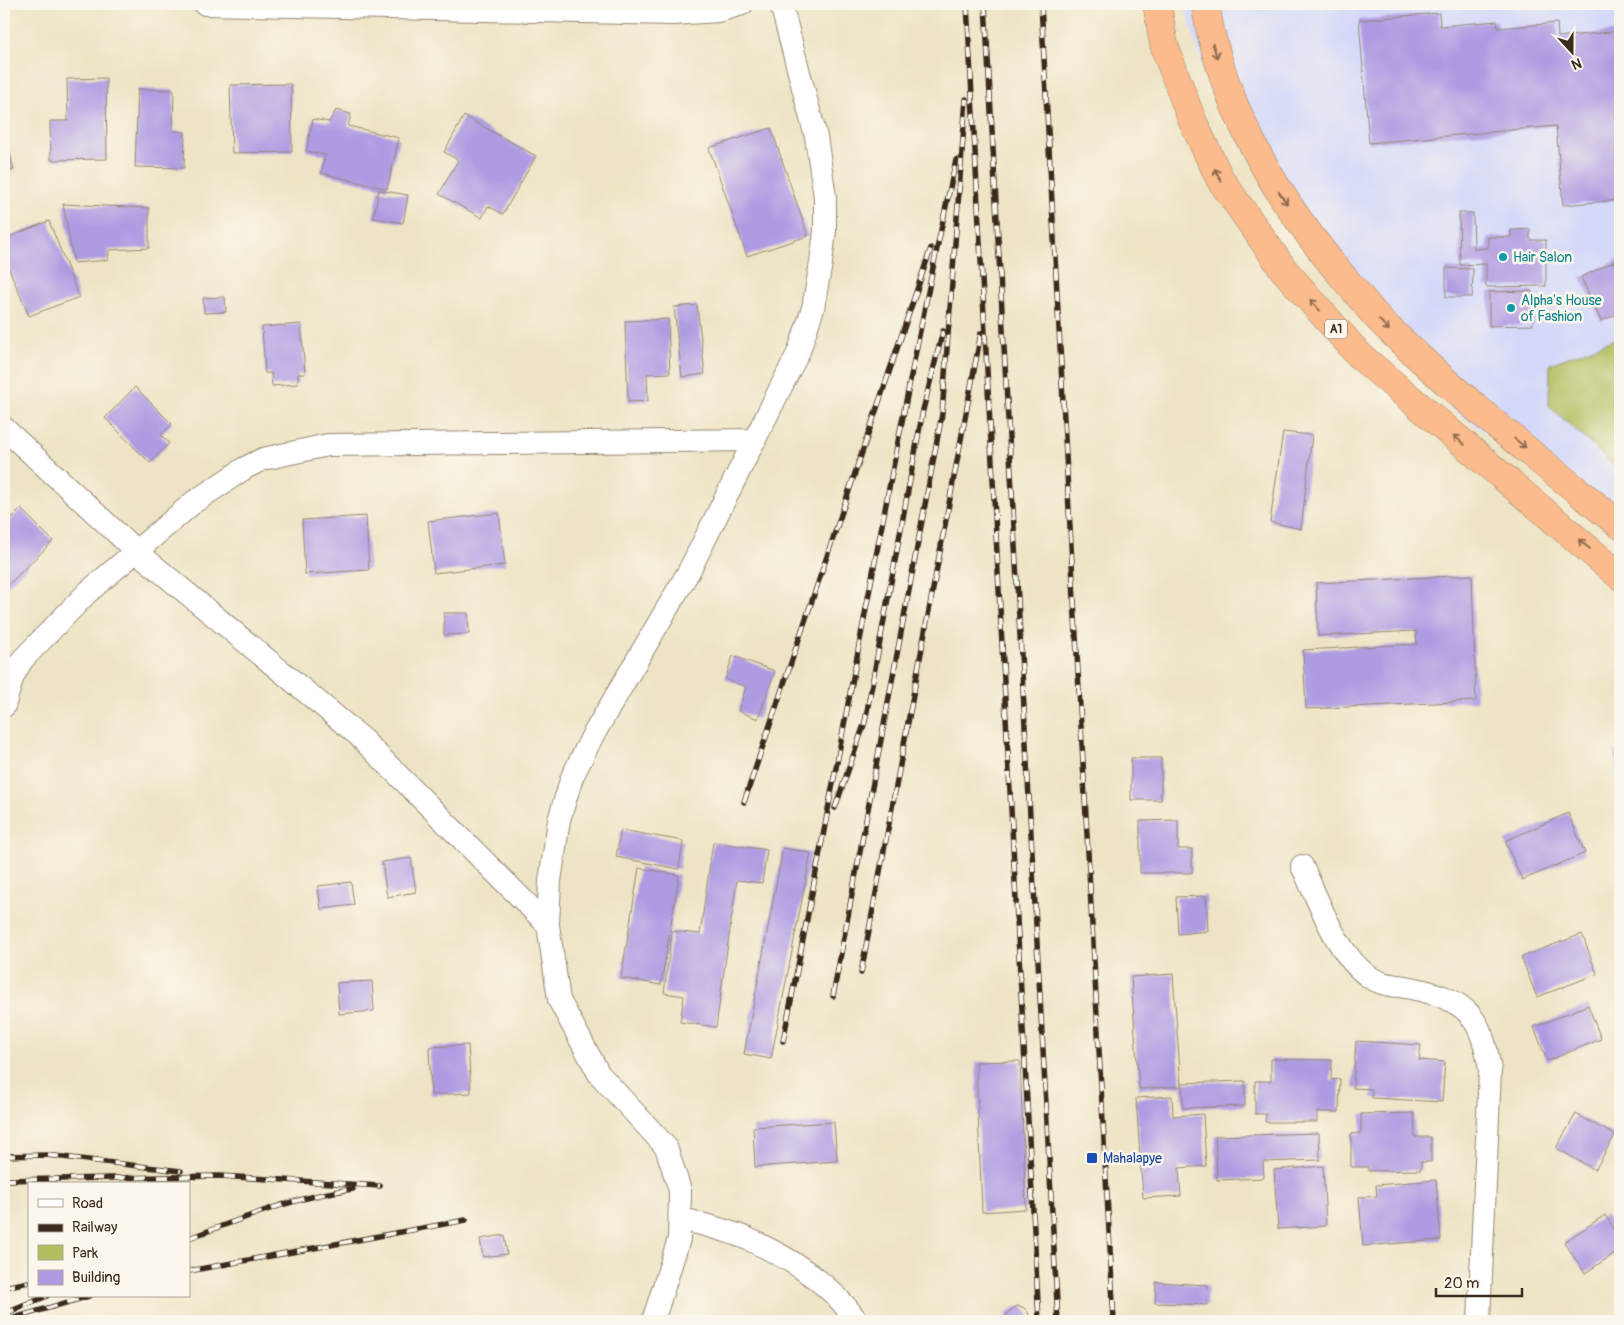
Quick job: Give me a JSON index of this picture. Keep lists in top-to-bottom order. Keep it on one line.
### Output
{"streets":{"highway":["A1"]},"places":{"other":["Hair Salon","Alpha's House of Fashion"],"transit":["Mahalapye"]},"legend":["Road","Railway","Park","Building"],"scale_bar":"20 m","north":"bottom"}
